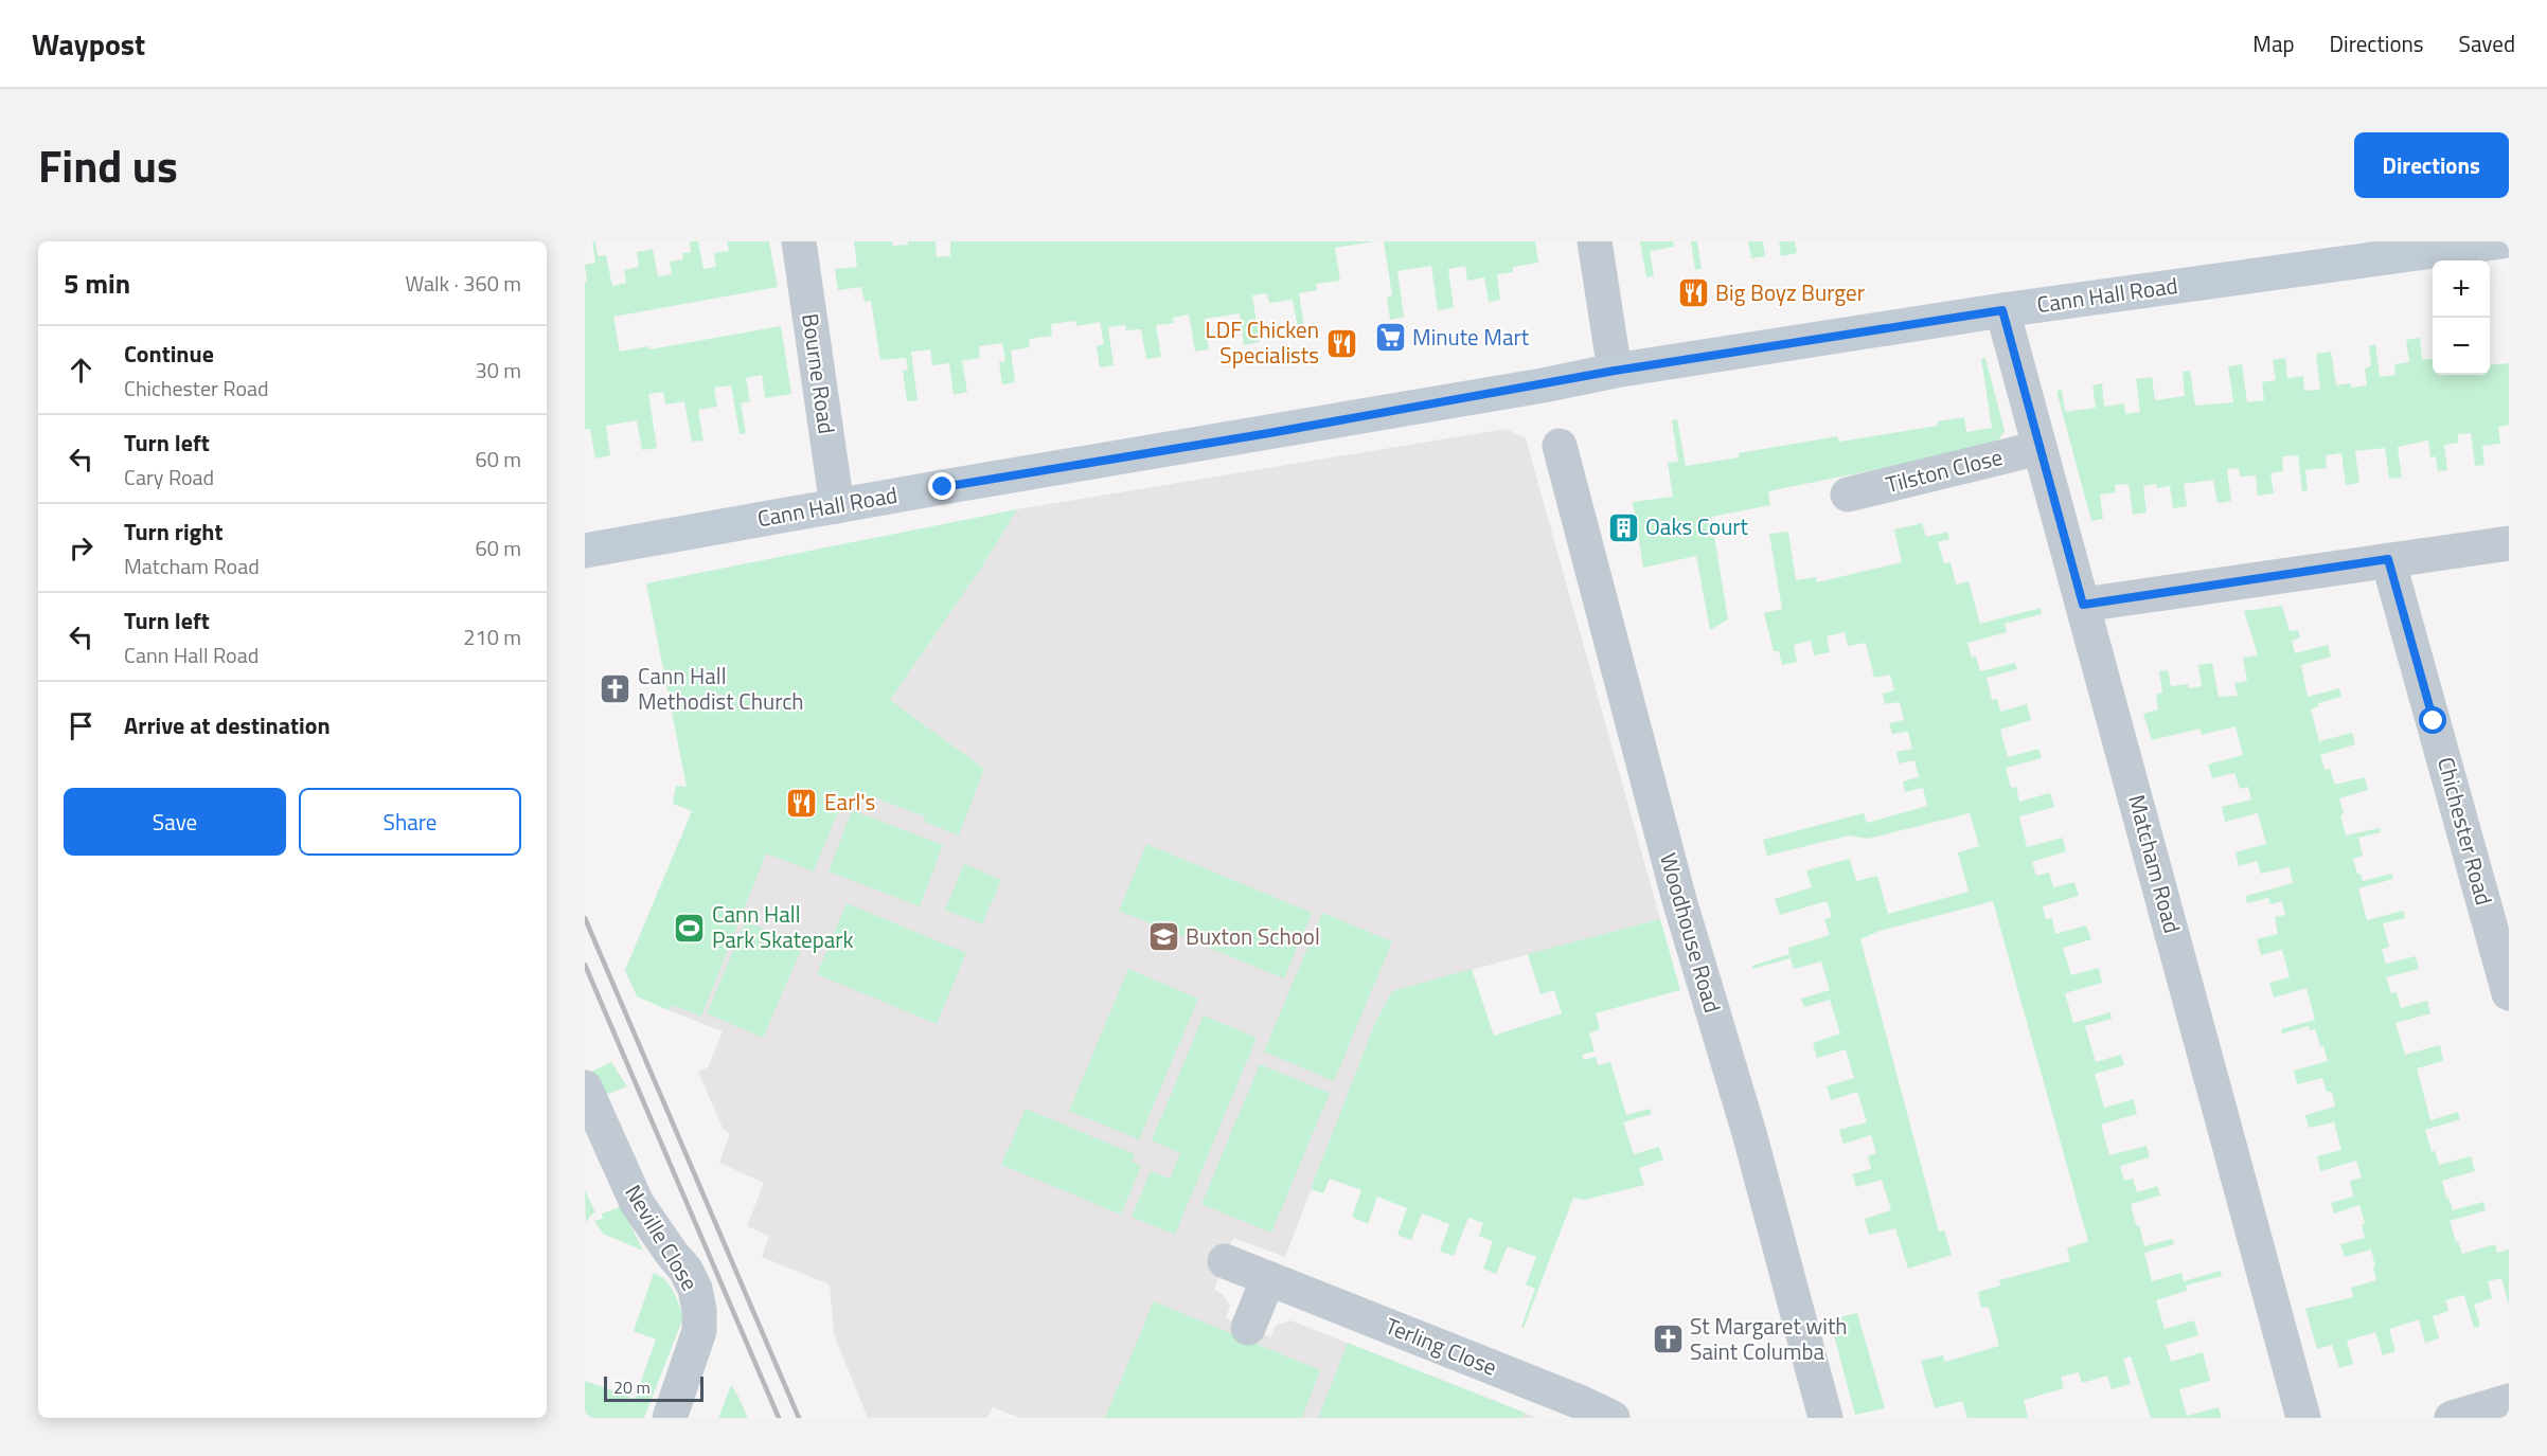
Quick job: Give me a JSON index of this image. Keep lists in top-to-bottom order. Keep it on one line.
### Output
{"streets":{"street":["Cann Hall Road","Bourne Road","Tilston Close","Chichester Road","Matcham Road","Woodhouse Road","Neville Close","Terling Close"]},"crossings":[["Cann Hall Road","Bourne Road"],["Cann Hall Road","Matcham Road"],["Tilston Close","Matcham Road"]],"places":{"restaurant":["Big Boyz Burger","LDF Chicken Specialists","Earl's"],"supermarket":["Minute Mart"],"building":["Oaks Court"],"church":["Cann Hall Methodist Church","St Margaret with Saint Columba"],"sports":["Cann Hall Park Skatepark"],"school or university":["Buxton School"]},"scale_bar":"20 m","page":{"header":"Waypost","nav":["Map","Directions","Saved"],"title":"Find us","buttons":["Directions",["Save","Share"]],"heading":["5 min","Walk · 360 m"],"map_buttons":["+","−"],"list":[["Continue","Chichester Road","30 m"],["Turn left","Cary Road","60 m"],["Turn right","Matcham Road","60 m"],["Turn left","Cann Hall Road","210 m"],"Arrive at destination"],"scale":"20 m"}}
